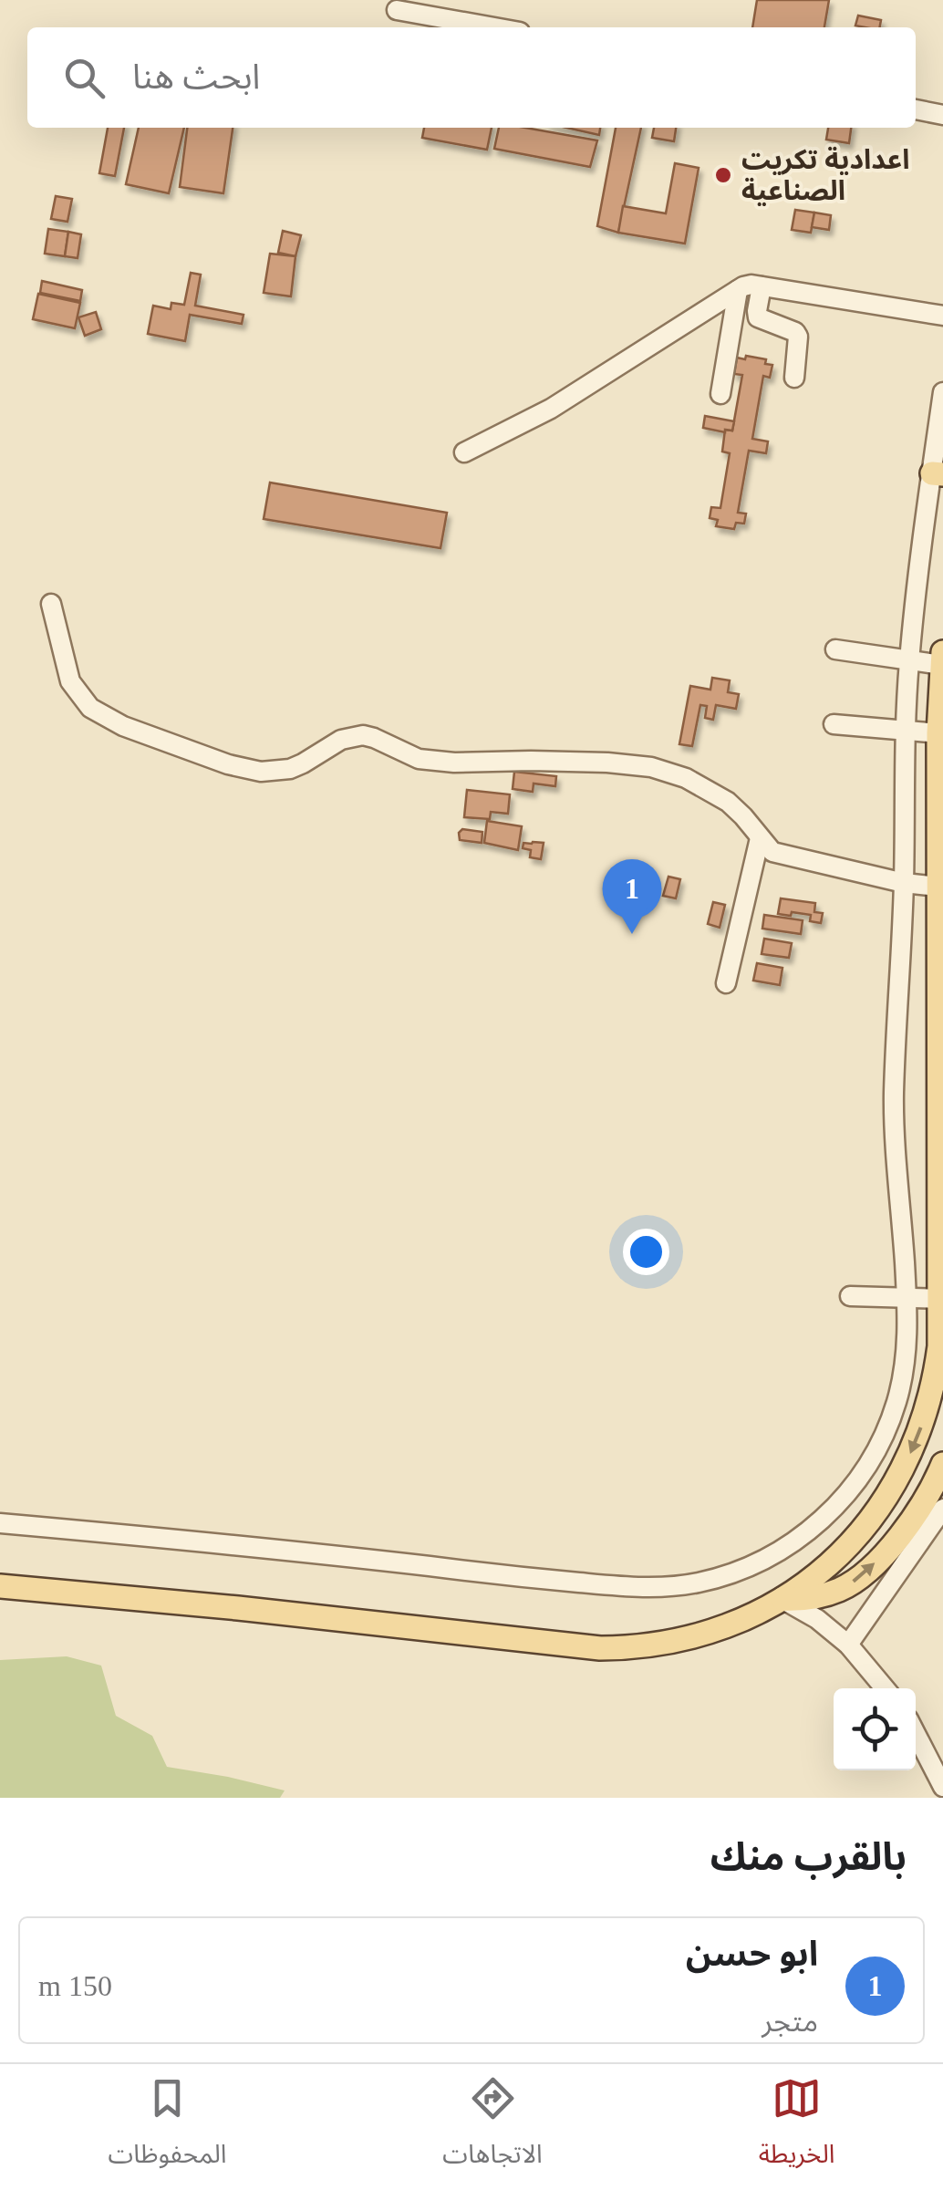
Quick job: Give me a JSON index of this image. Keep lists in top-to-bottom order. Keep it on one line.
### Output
{"places":["اعدادية تكريت الصناعية"],"page":{"search":"ابحث هنا","pins":"1","heading":"بالقرب منك","list":[{"mark":"1","name":"ابو حسن","note":"متجر","value":"150 m"}],"nav":["الخريطة","الاتجاهات","المحفوظات"]}}
